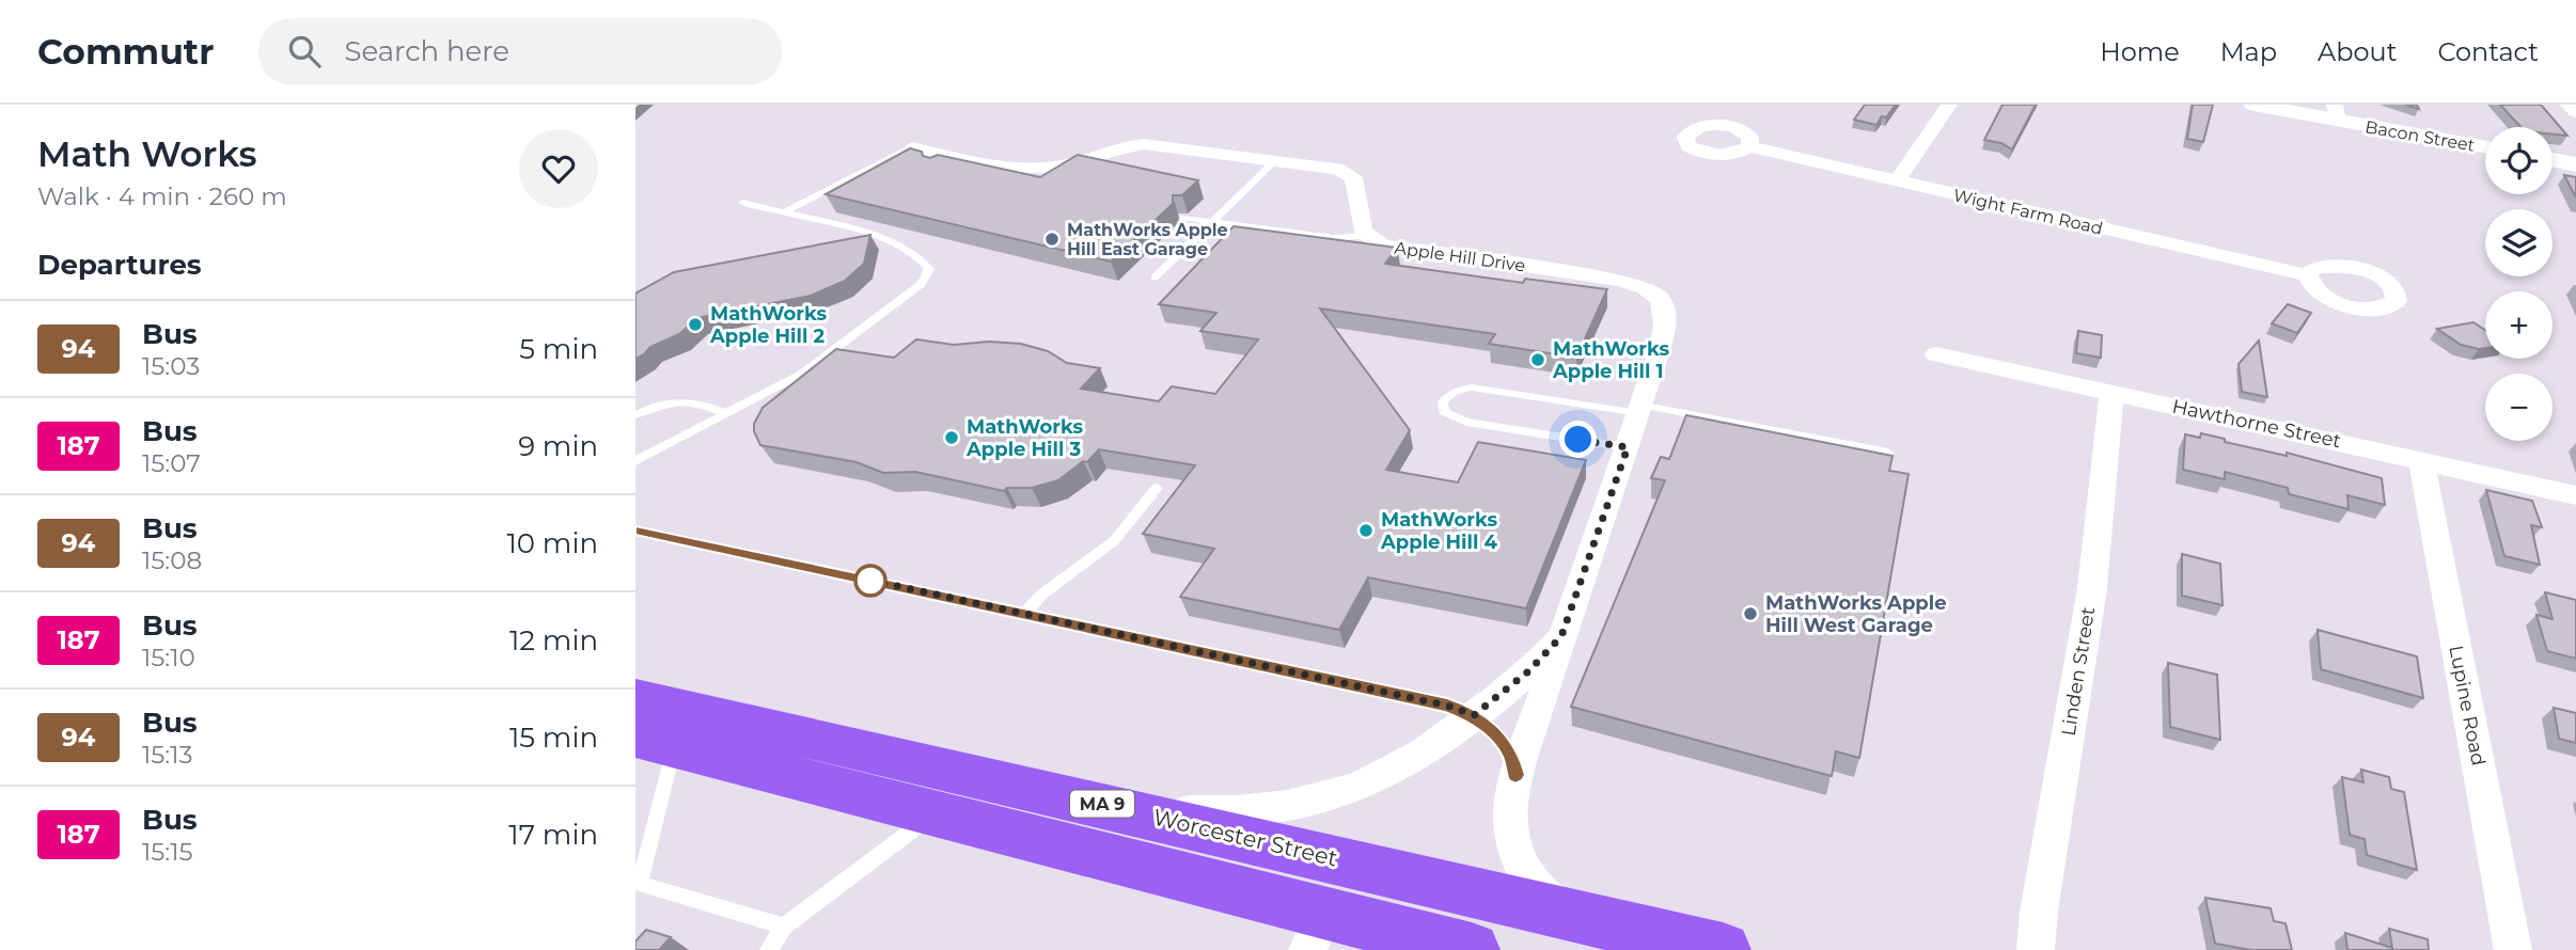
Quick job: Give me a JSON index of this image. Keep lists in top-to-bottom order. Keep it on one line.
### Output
{"streets":{"highway":["MA 9","Worcester Street"],"street":["Bacon Street","Wight Farm Road","Apple Hill Drive","Hawthorne Street","Linden Street","Lupine Road"]},"crossings":[["Apple Hill Drive","Worcester Street"],["Hawthorne Street","Linden Street"],["Hawthorne Street","Lupine Road"]],"places":["MathWorks Apple Hill East Garage","MathWorks Apple Hill 2","MathWorks Apple Hill 1","MathWorks Apple Hill 3","MathWorks Apple Hill 4","MathWorks Apple Hill West Garage"],"lines":["bus line 94"],"page":{"header":"Commutr","search":"Search here","nav":["Home","Map","About","Contact"],"heading":[["Math Works","Walk · 4 min · 260 m"],"Departures"],"map_buttons":["+","−"],"list":[{"mark":"94","name":"Bus","note":"15:03","value":"5 min"},{"mark":"187","name":"Bus","note":"15:07","value":"9 min"},{"mark":"94","name":"Bus","note":"15:08","value":"10 min"},{"mark":"187","name":"Bus","note":"15:10","value":"12 min"},{"mark":"94","name":"Bus","note":"15:13","value":"15 min"},{"mark":"187","name":"Bus","note":"15:15","value":"17 min"}]}}
